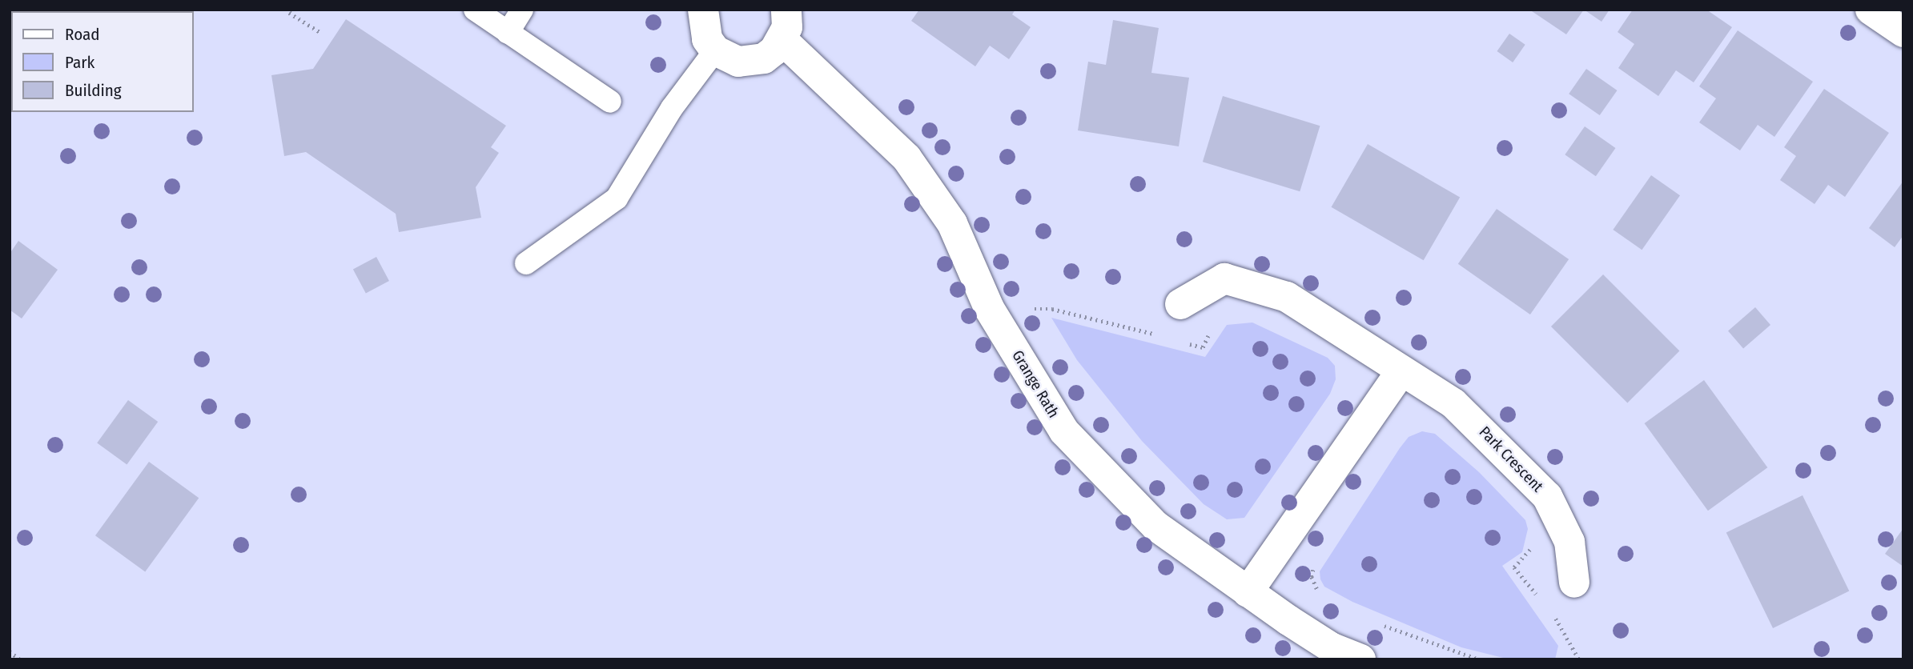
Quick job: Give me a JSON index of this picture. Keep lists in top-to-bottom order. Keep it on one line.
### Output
{"streets":{"street":["Grange Rath","Park Crescent"]},"legend":["Road","Park","Building"]}
